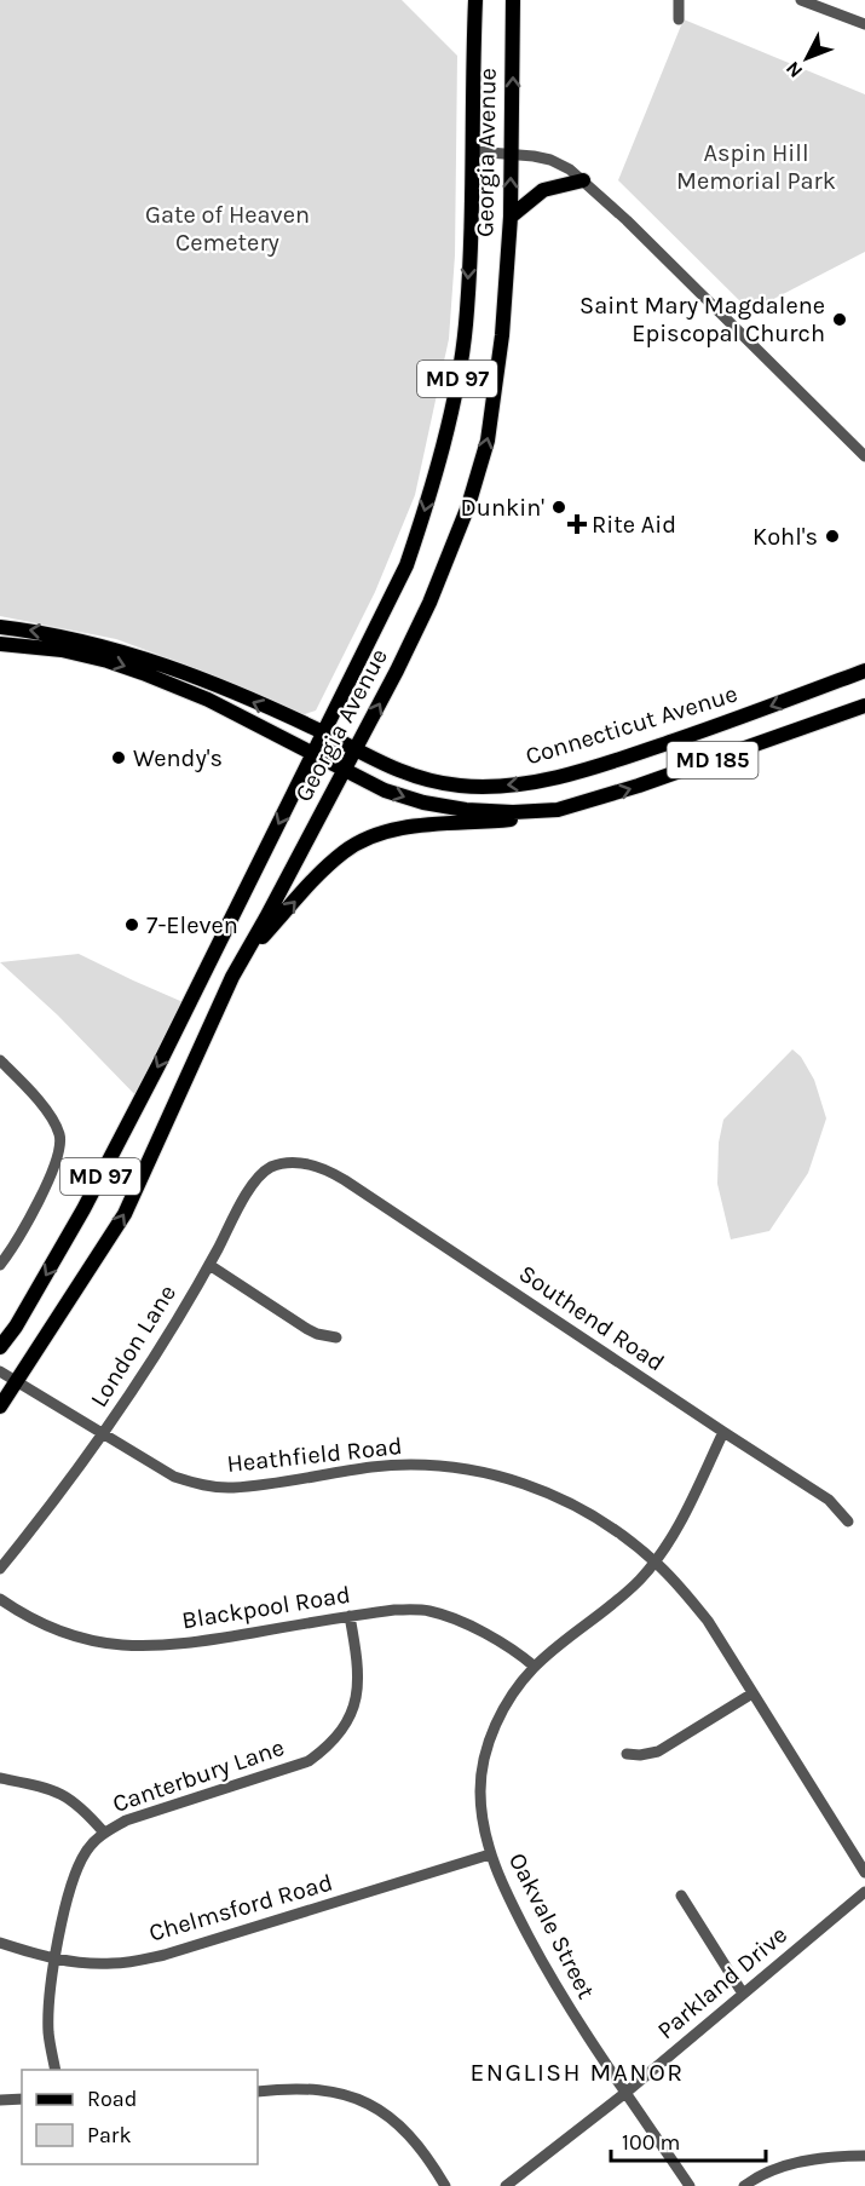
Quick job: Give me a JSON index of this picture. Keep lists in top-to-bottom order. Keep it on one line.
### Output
{"streets":{"main road":["Georgia Avenue","MD 97","Connecticut Avenue","MD 185"],"street":["Southend Road","London Lane","Heathfield Road","Blackpool Road","Canterbury Lane","Chelmsford Road","Oakvale Street","Parkland Drive"]},"crossings":[["Georgia Avenue","Connecticut Avenue"],["Georgia Avenue","MD 185"],["Georgia Avenue","Heathfield Road"],["Southend Road","London Lane"],["Southend Road","Oakvale Street"],["London Lane","Heathfield Road"],["Heathfield Road","Oakvale Street"],["Blackpool Road","Canterbury Lane"],["Blackpool Road","Oakvale Street"],["Canterbury Lane","Chelmsford Road"],["Chelmsford Road","Oakvale Street"],["Oakvale Street","Parkland Drive"]],"districts":["ENGLISH MANOR"],"parks":["Aspin Hill Memorial Park","Gate of Heaven Cemetery"],"places":{"other":["Saint Mary Magdalene Episcopal Church","Dunkin'","Kohl's","Wendy's","7-Eleven"],"health":["Rite Aid"]},"legend":["Road","Park"],"scale_bar":"100 m","north":"bottom left"}
